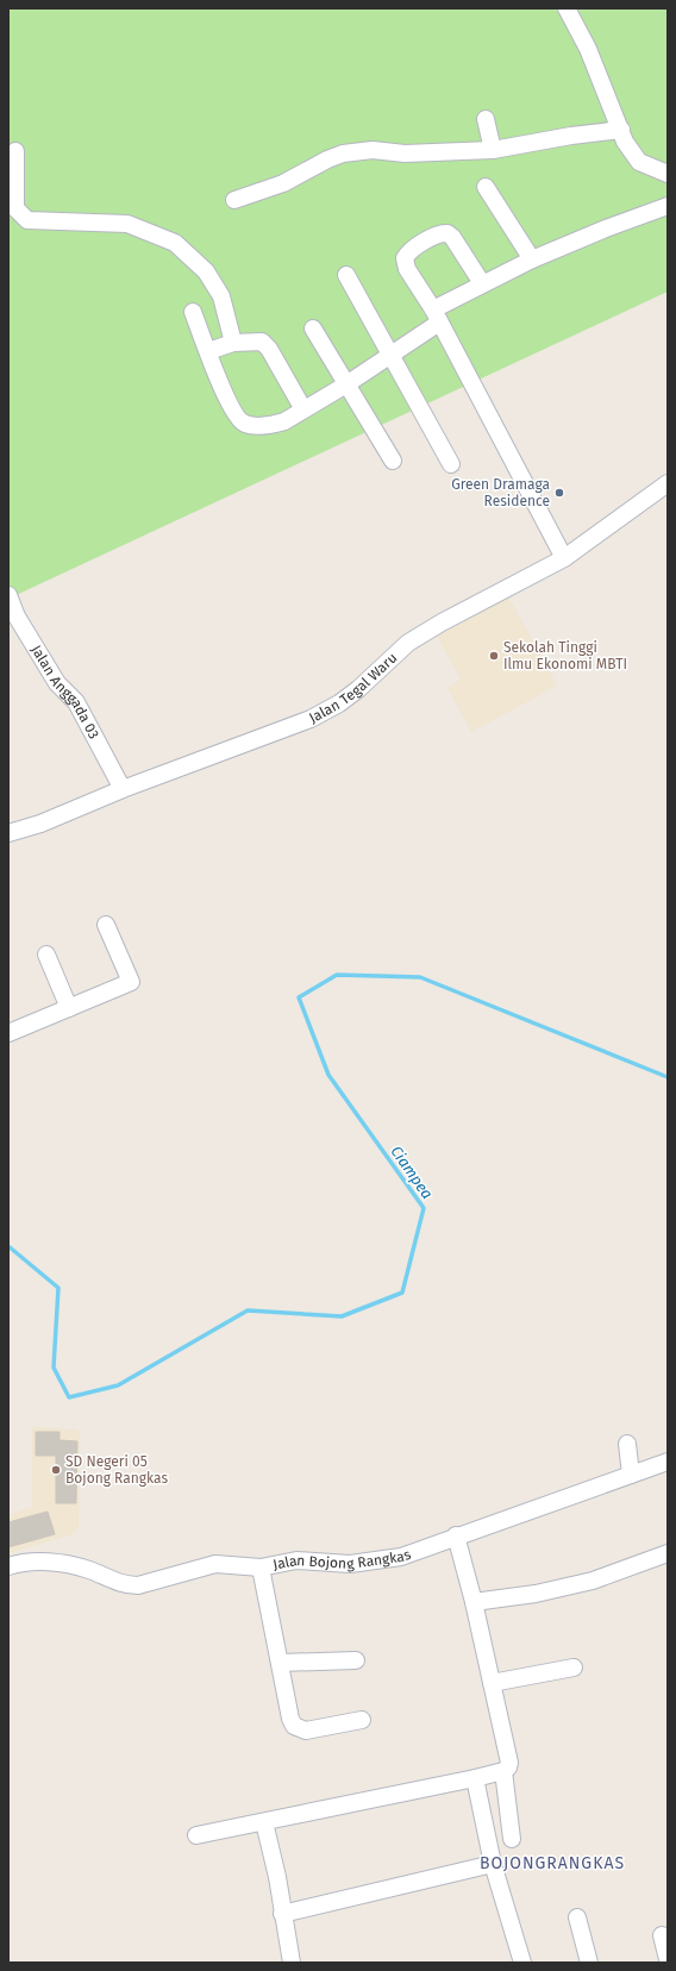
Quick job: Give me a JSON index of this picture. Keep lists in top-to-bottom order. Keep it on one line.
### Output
{"streets":{"street":["Jalan Tegal Waru","Jalan Anggada 03","Jalan Bojong Rangkas"]},"crossings":[["Jalan Tegal Waru","Jalan Anggada 03"]],"districts":["BOJONGRANGKAS"],"water":["Ciampea"],"places":["Green Dramaga Residence","Sekolah Tinggi Ilmu Ekonomi MBTI","SD Negeri 05 Bojong Rangkas"]}
